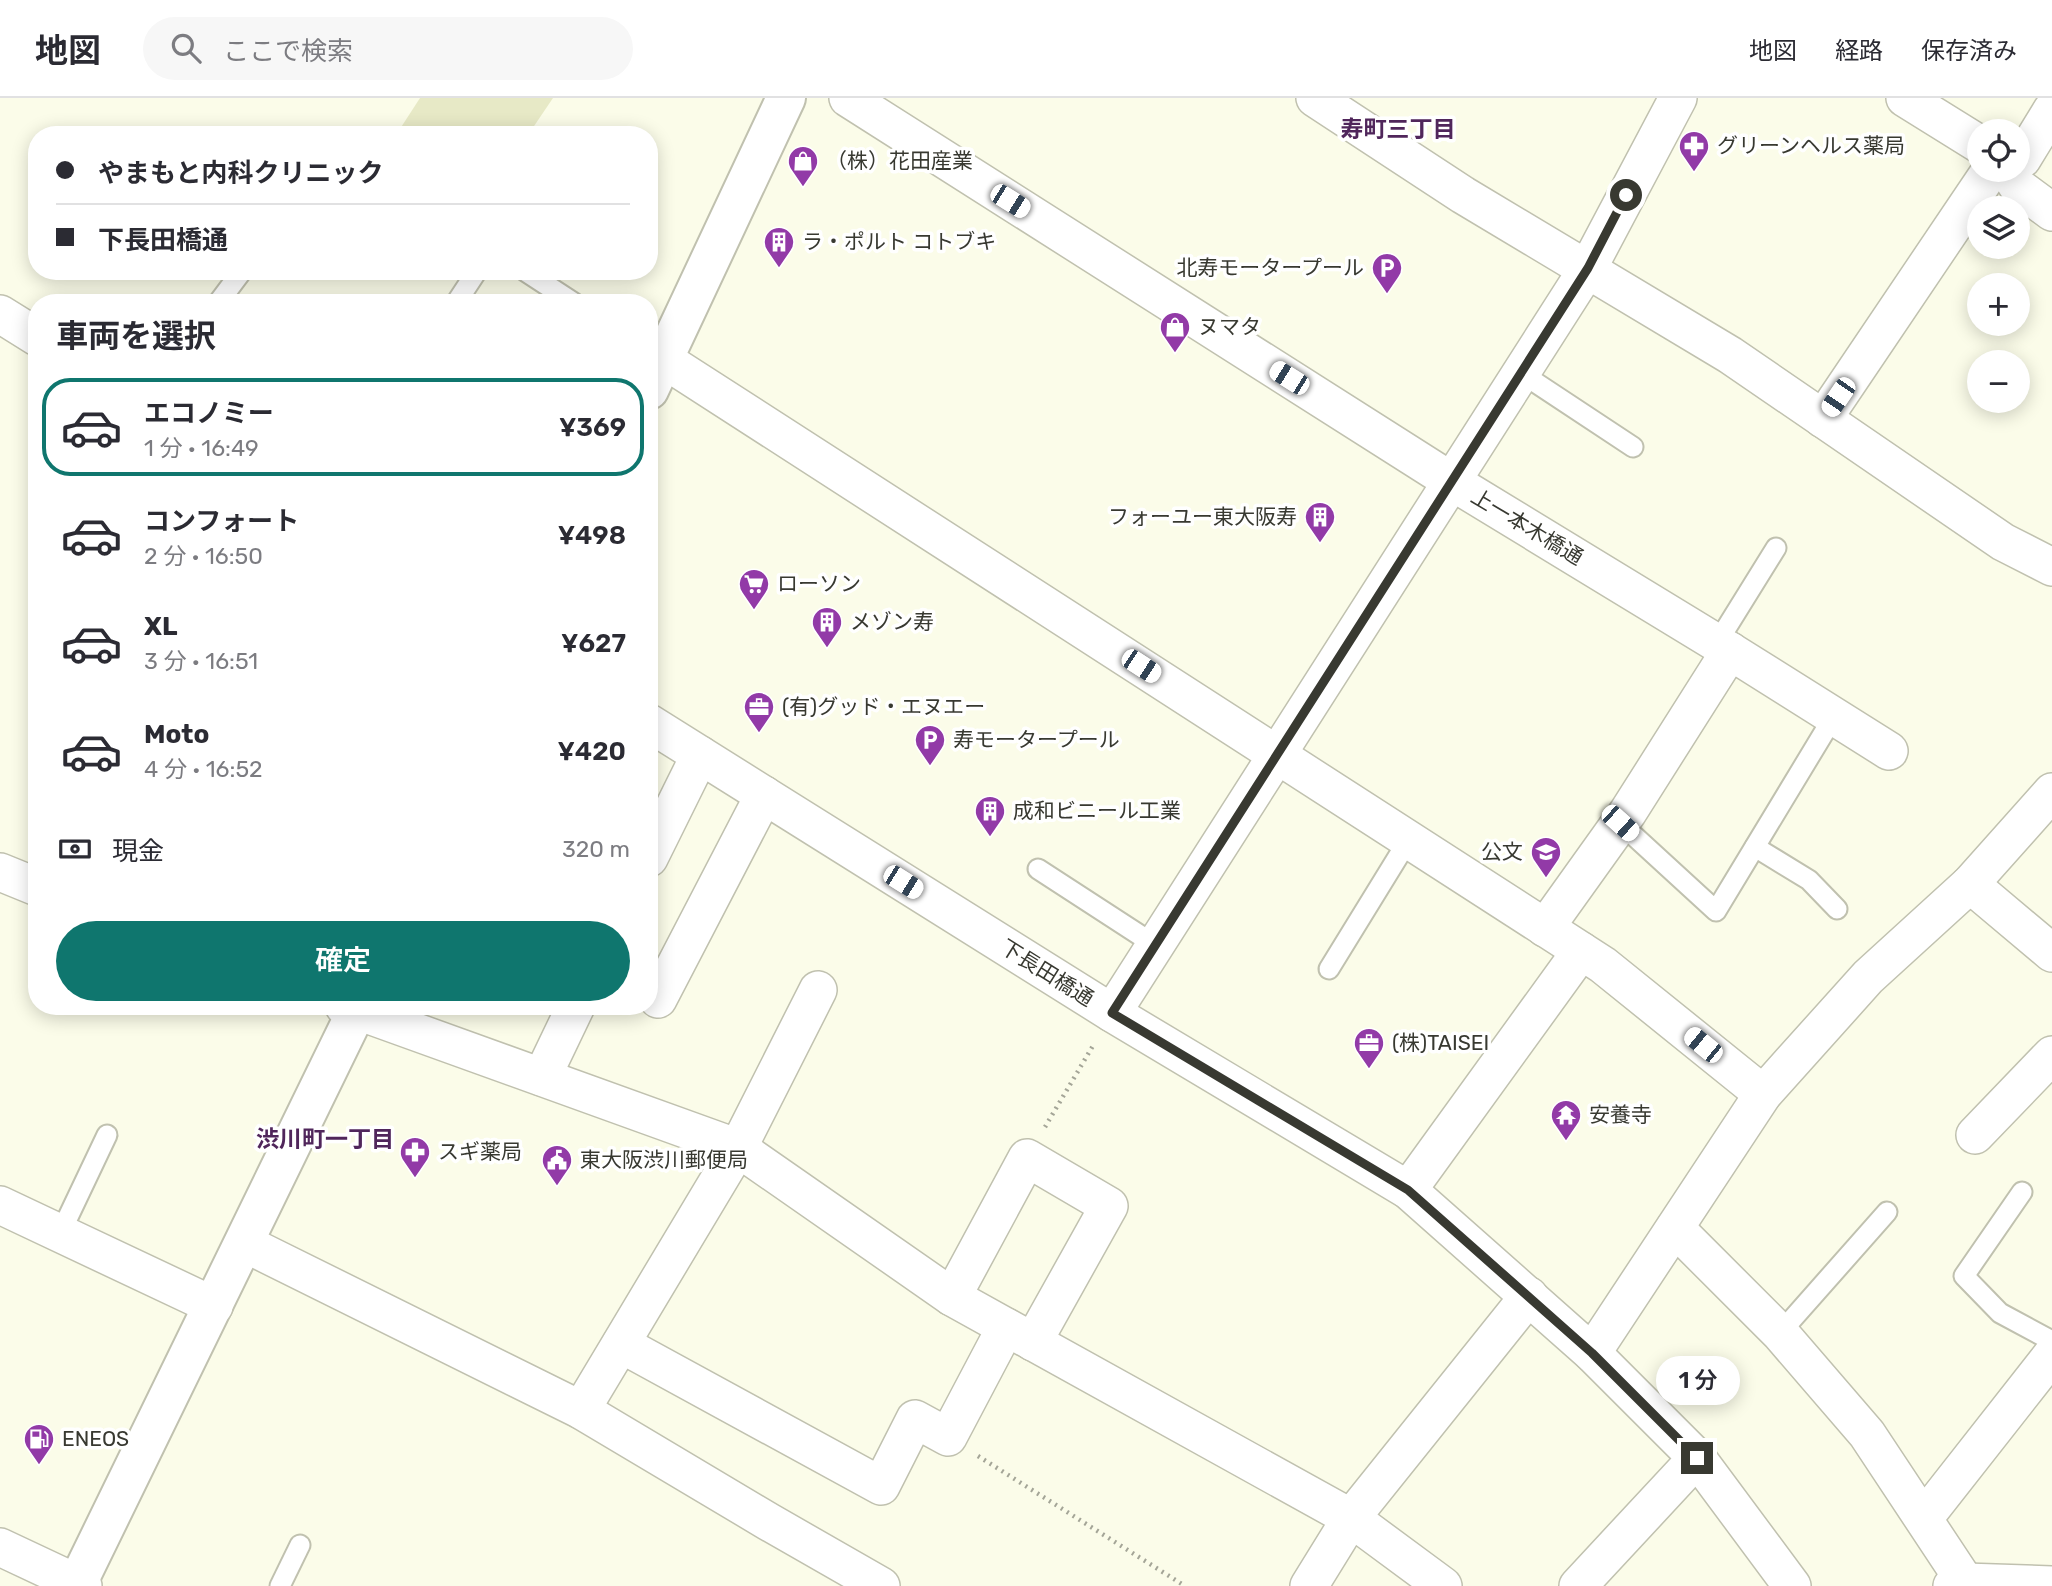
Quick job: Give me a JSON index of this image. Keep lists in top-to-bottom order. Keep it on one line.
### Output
{"streets":{"street":["上一本木橋通","下長田橋通"]},"districts":["寿町三丁目","渋川町一丁目"],"places":{"pharmacy":["グリーンヘルス薬局","スギ薬局"],"shop":["（株）花田産業","ヌマタ"],"building":["ラ・ポルト コトブキ","フォーユー東大阪寿","メゾン寿","成和ビニール工業"],"parking":["北寿モータープール","寿モータープール"],"supermarket":["ローソン"],"office":["(有)グッド・エヌエー","(株)TAISEI"],"school or university":["公文"],"temple":["安養寺"],"public building":["東大阪渋川郵便局"],"fuel station":["ENEOS"]},"page":{"header":"地図","search":"ここで検索","nav":["地図","経路","保存済み"],"map_buttons":["+","−"],"banner":["やまもと内科クリニック","下長田橋通"],"heading":"車両を選択","list":[{"name":"エコノミー","note":"1 分 · 16:49","value":"¥369"},{"name":"コンフォート","note":"2 分 · 16:50","value":"¥498"},{"name":"XL","note":"3 分 · 16:51","value":"¥627"},{"name":"Moto","note":"4 分 · 16:52","value":"¥420"}],"pay":["現金","320 m"],"buttons":"確定","bubble":"1 分"}}
